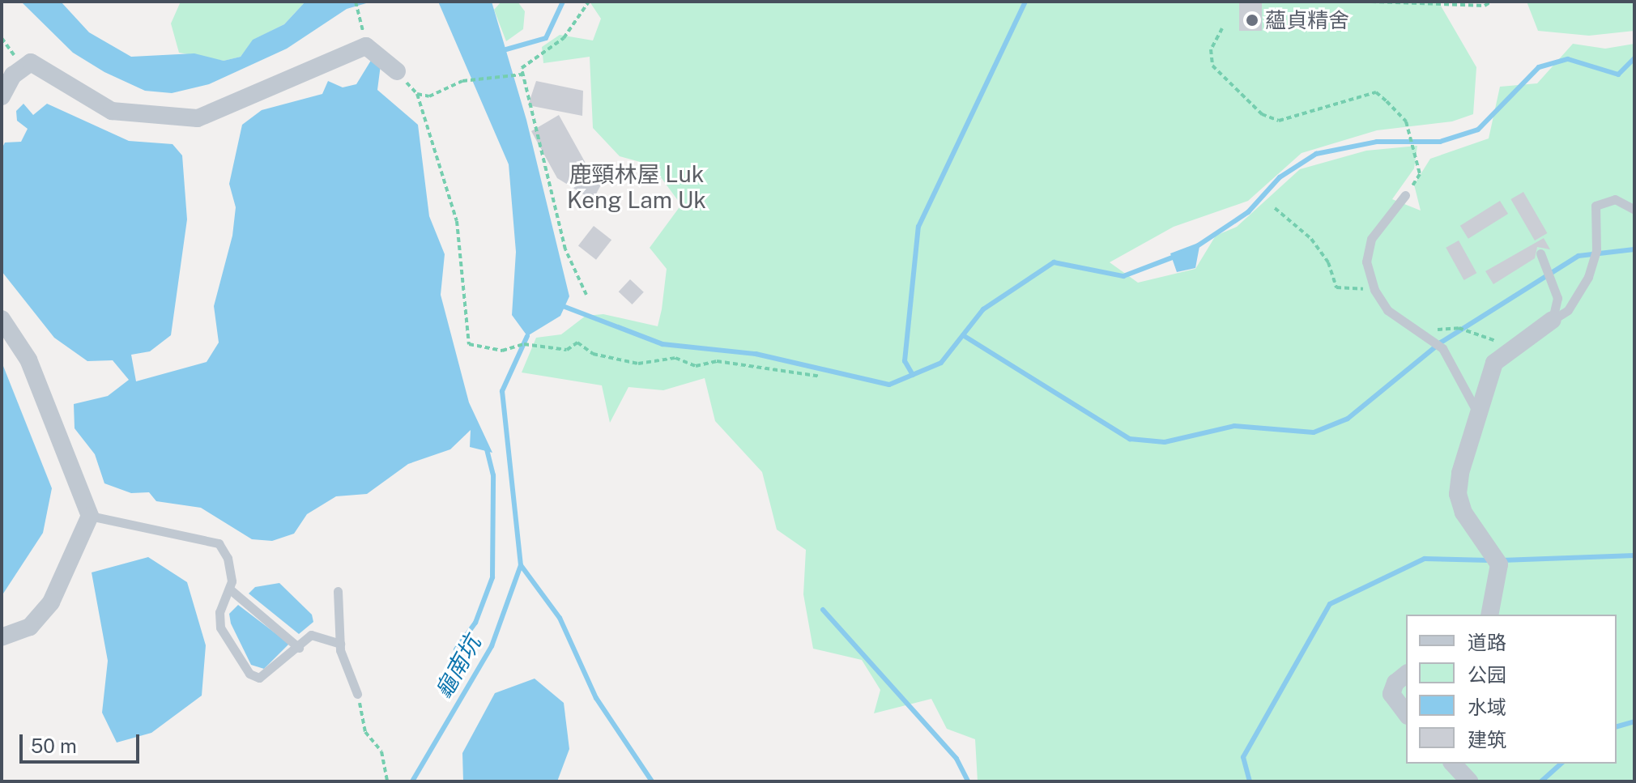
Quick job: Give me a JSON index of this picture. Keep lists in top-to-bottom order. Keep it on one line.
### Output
{"districts":["鹿頸林屋 Luk Keng Lam Uk"],"water":["龜南坑"],"places":["蘊貞精舍"],"legend":["道路","公园","水域","建筑"],"scale_bar":"50 m"}
